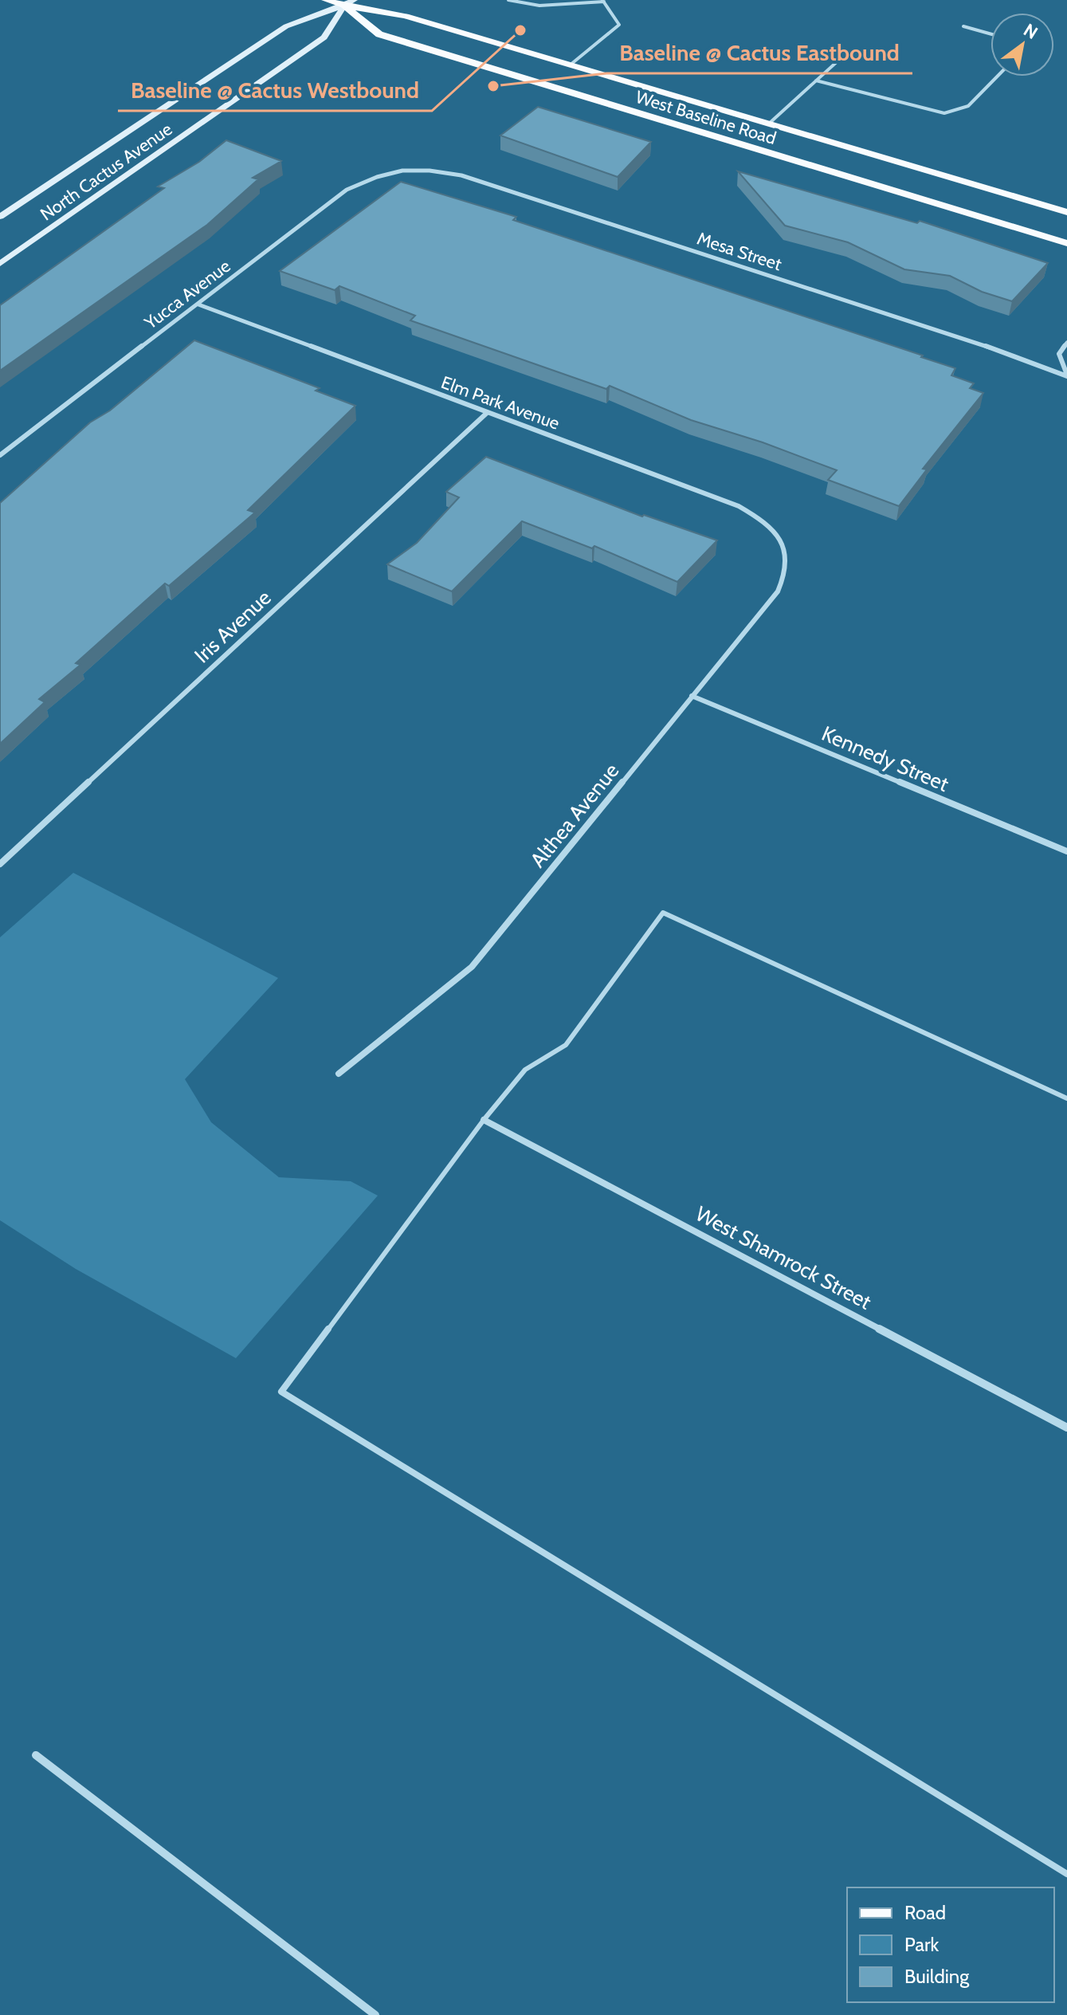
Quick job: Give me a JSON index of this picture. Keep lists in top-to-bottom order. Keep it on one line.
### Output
{"streets":{"main road":["West Baseline Road","North Cactus Avenue"],"street":["Mesa Street","Yucca Avenue","Elm Park Avenue","Iris Avenue","Kennedy Street","Althea Avenue","West Shamrock Street"]},"crossings":[["West Baseline Road","North Cactus Avenue"],["Mesa Street","Yucca Avenue"],["Yucca Avenue","Elm Park Avenue"],["Elm Park Avenue","Iris Avenue"],["Elm Park Avenue","Althea Avenue"],["Kennedy Street","Althea Avenue"]],"places":["Baseline @ Cactus Westbound","Baseline @ Cactus Eastbound"],"legend":["Road","Park","Building"],"north":"top right"}
